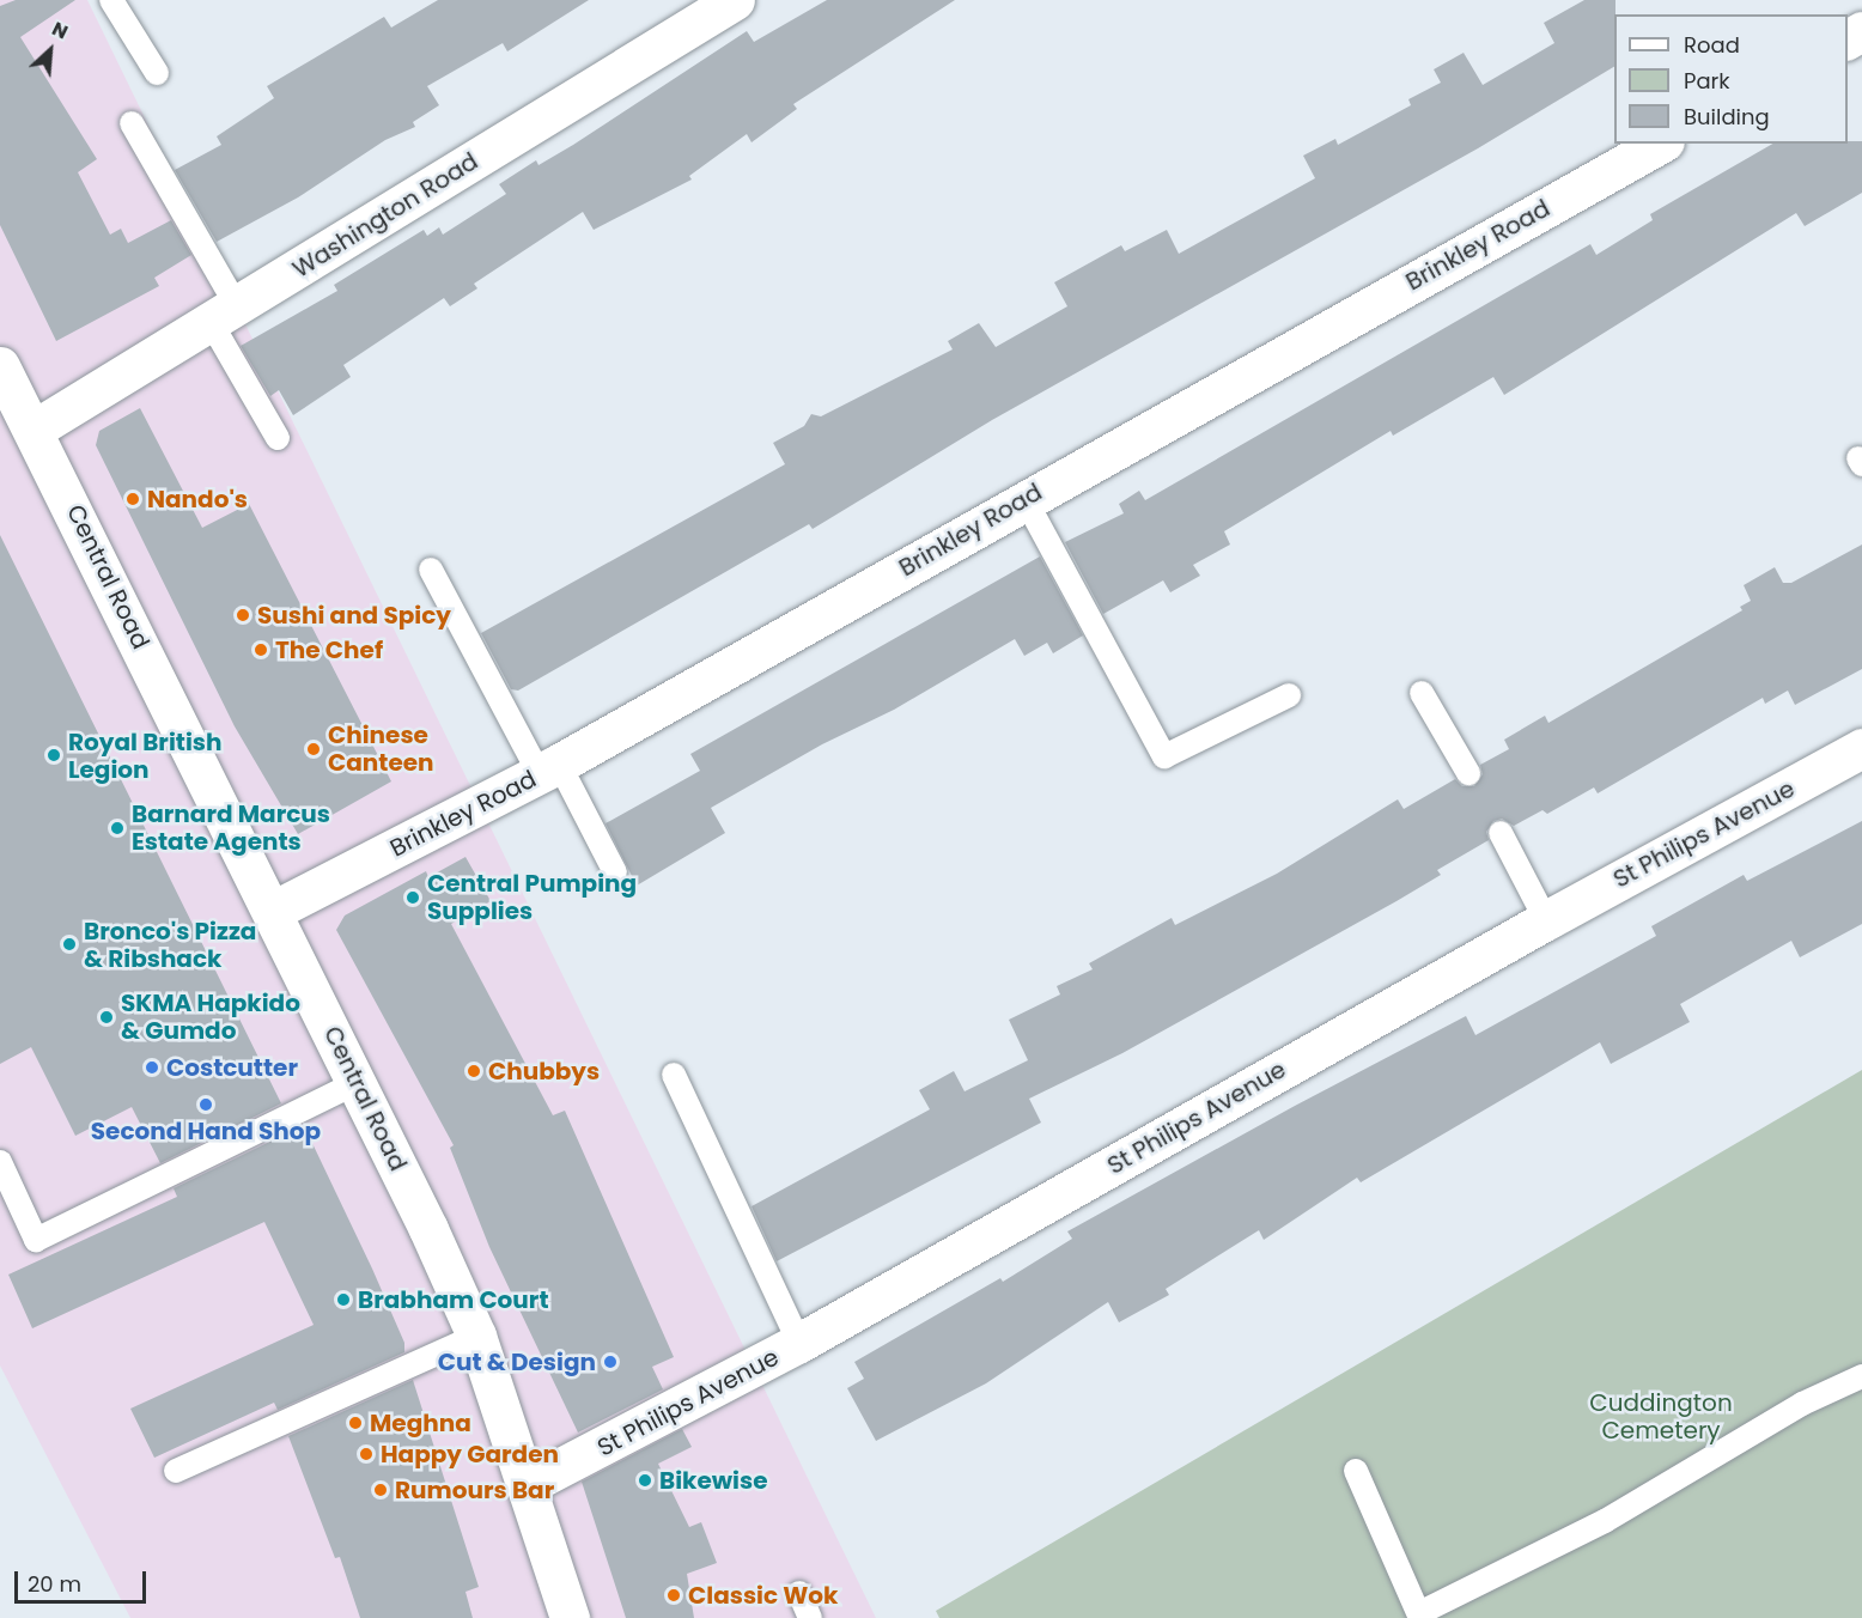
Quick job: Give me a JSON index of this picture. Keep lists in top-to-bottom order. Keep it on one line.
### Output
{"streets":{"street":["Washington Road","Brinkley Road","Central Road","St Philips Avenue"]},"crossings":[["Washington Road","Central Road"],["Brinkley Road","Central Road"],["Central Road","St Philips Avenue"]],"parks":["Cuddington Cemetery"],"places":["Nando's","Sushi and Spicy","The Chef","Chinese Canteen","Royal British Legion","Barnard Marcus Estate Agents","Central Pumping Supplies","Bronco's Pizza & Ribshack","SKMA Hapkido & Gumdo","Costcutter","Chubbys","Second Hand Shop","Brabham Court","Cut & Design","Meghna","Happy Garden","Bikewise","Rumours Bar","Classic Wok"],"legend":["Road","Park","Building"],"scale_bar":"20 m","north":"top right"}
